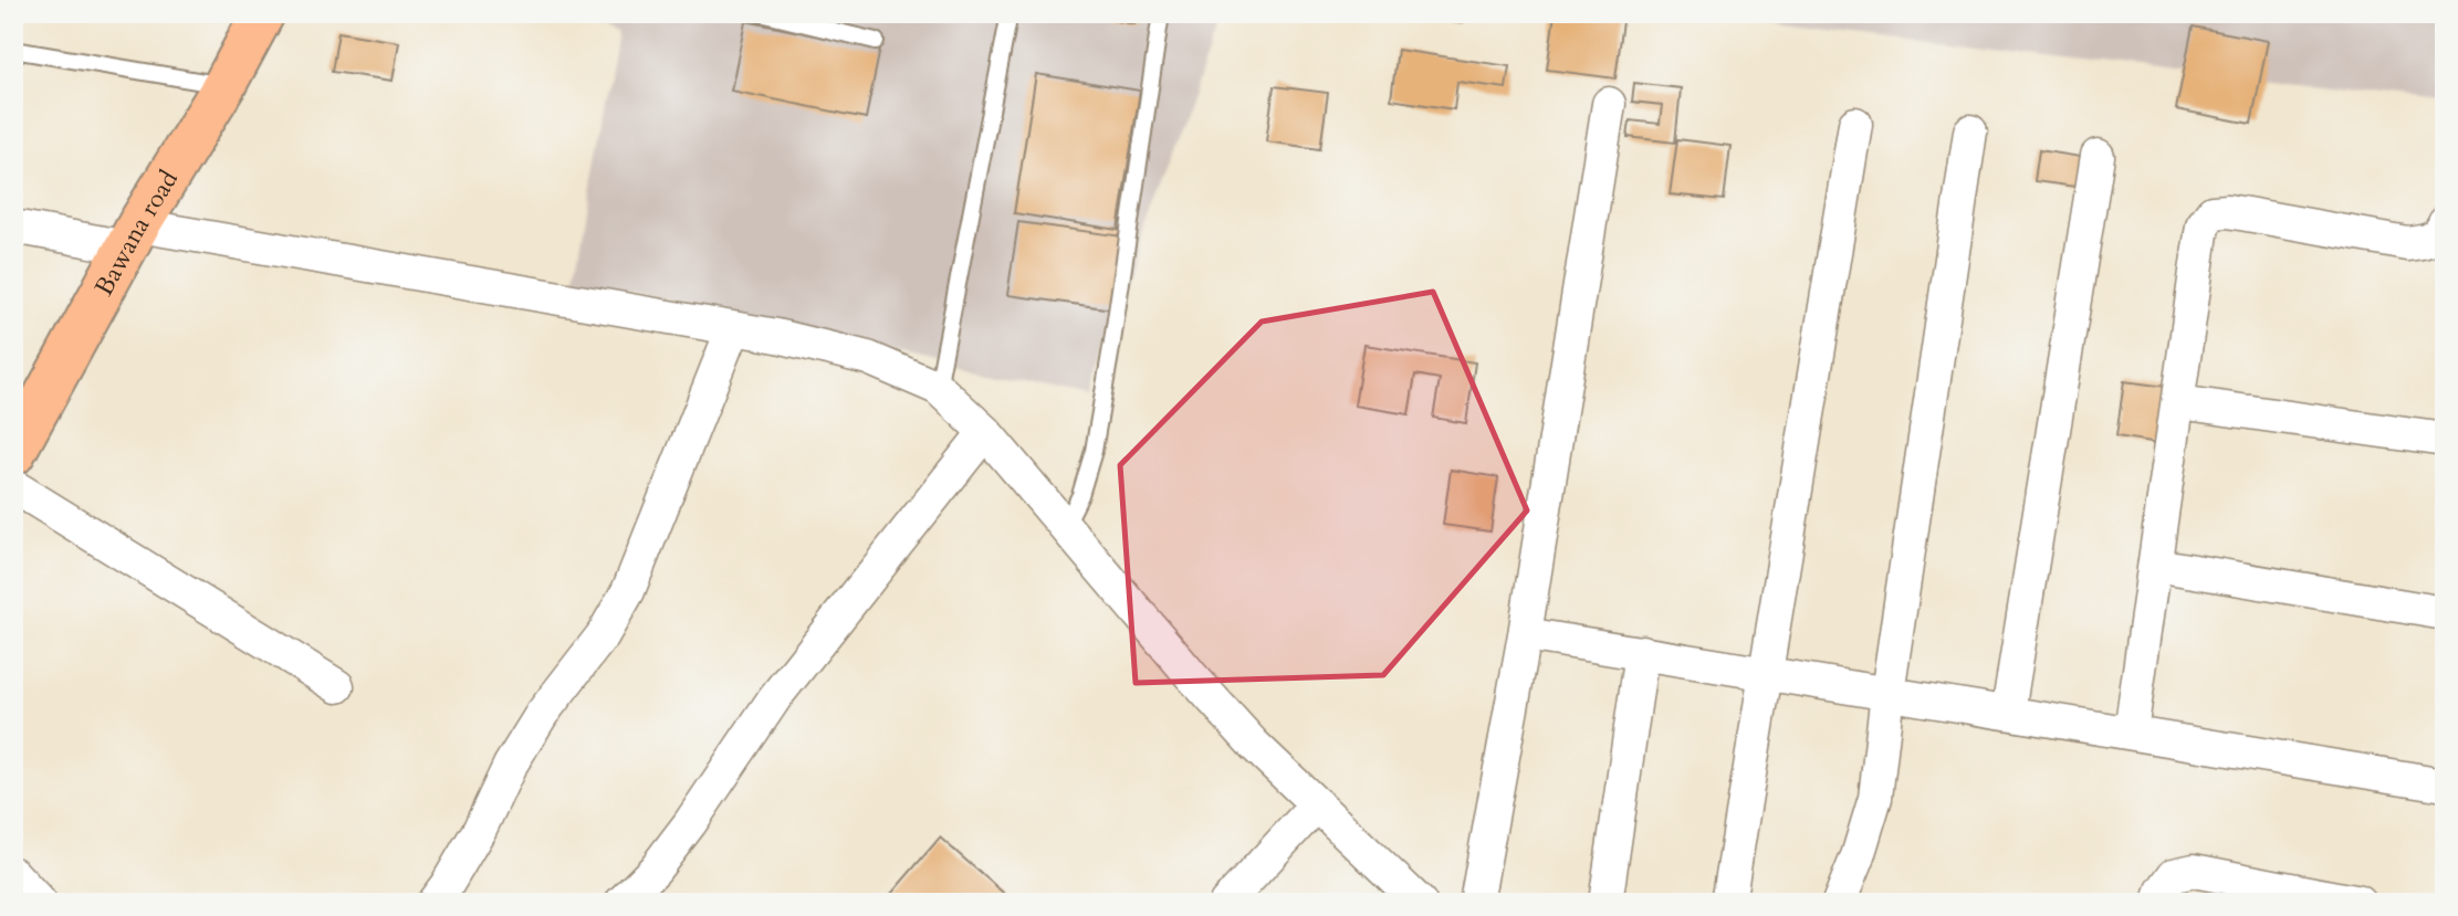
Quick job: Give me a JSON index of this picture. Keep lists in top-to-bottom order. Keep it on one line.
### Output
{"streets":{"main road":["Bawana road"]}}
